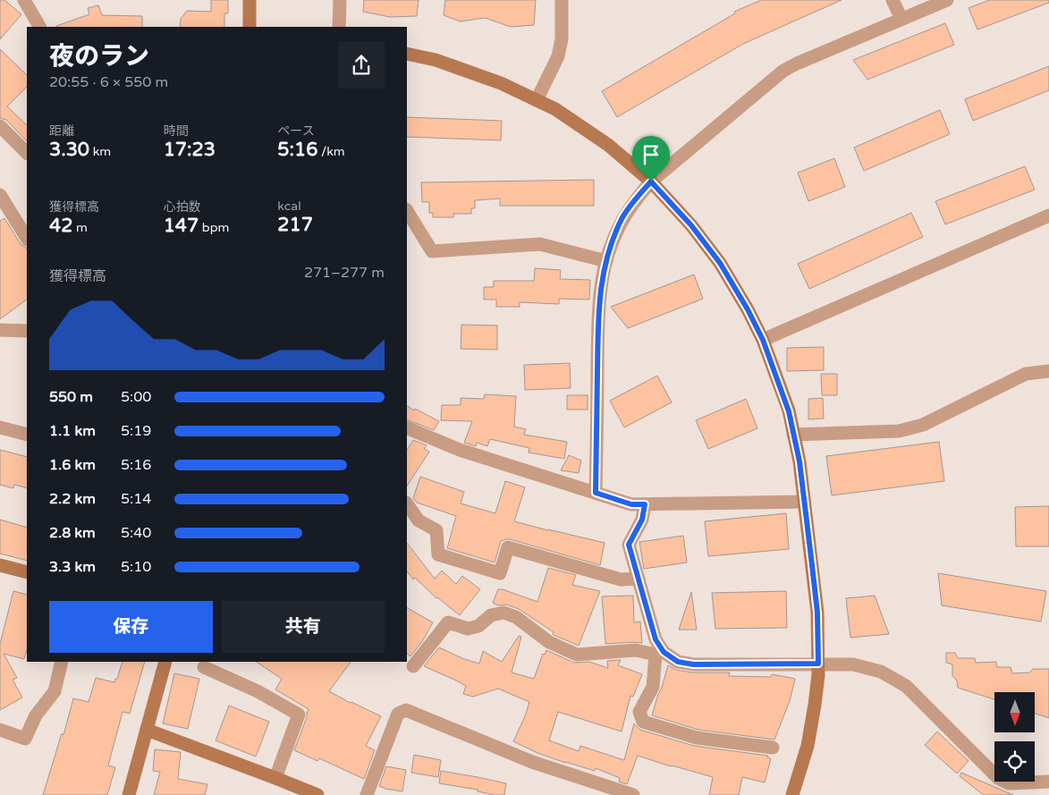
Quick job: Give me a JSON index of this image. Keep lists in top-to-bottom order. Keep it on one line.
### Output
{"north":"bottom","page":{"heading":["夜のラン","20:55 · 6 × 550 m"],"stats":[["距離","3.30 km"],["時間","17:23"],["ペース","5:16 /km"],["獲得標高","42 m"],["心拍数","147 bpm"],["kcal","217"]],"chart":["獲得標高","271–277 m"],"list":[{"name":"550 m","note":"5:00"},{"name":"1.1 km","note":"5:19"},{"name":"1.6 km","note":"5:16"},{"name":"2.2 km","note":"5:14"},{"name":"2.8 km","note":"5:40"},{"name":"3.3 km","note":"5:10"}],"buttons":["保存","共有"]}}
